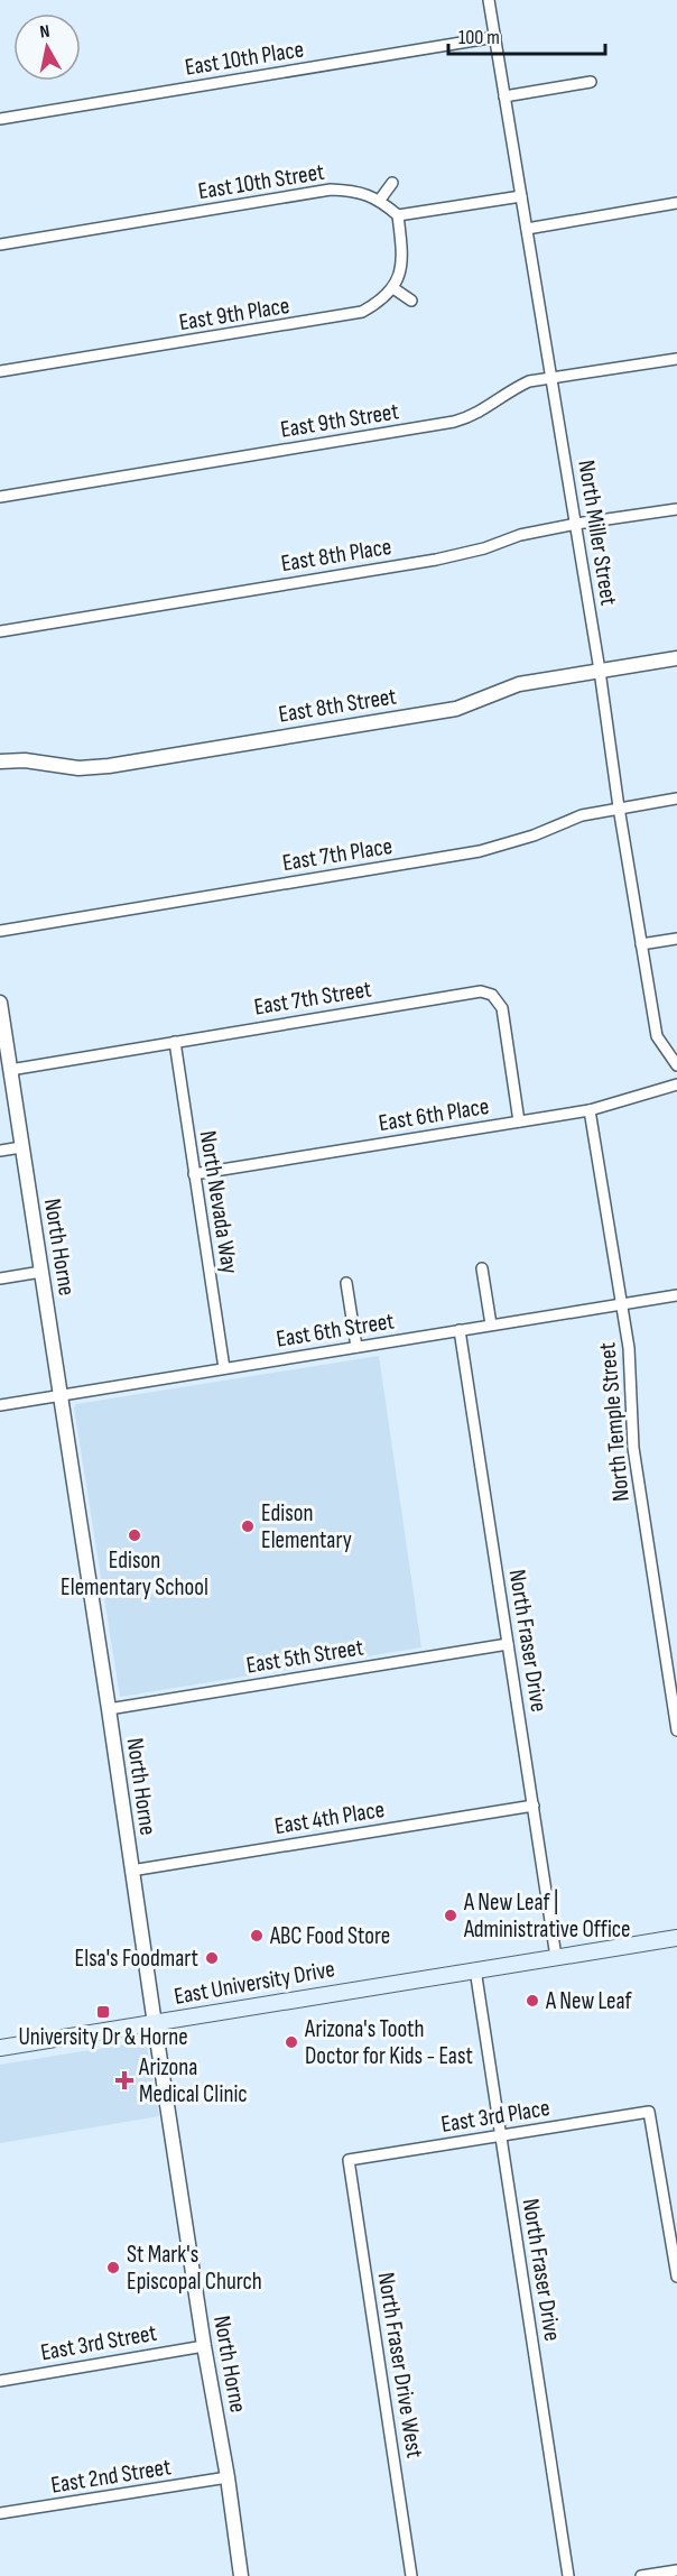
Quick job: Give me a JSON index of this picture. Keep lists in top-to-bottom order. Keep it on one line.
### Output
{"streets":{"main road":["East University Drive"],"street":["East 10th Place","East 10th Street","East 9th Place","East 9th Street","North Miller Street","East 8th Place","East 8th Street","East 7th Place","East 7th Street","East 6th Place","North Nevada Way","North Horne","East 6th Street","North Temple Street","North Fraser Drive","East 5th Street","East 4th Place","East 3rd Place","East 3rd Street","North Fraser Drive West","East 2nd Street"]},"crossings":[["East 10th Place","North Miller Street"],["East 9th Street","North Miller Street"],["North Miller Street","East 8th Place"],["North Miller Street","East 8th Street"],["North Miller Street","East 7th Place"],["East 7th Street","East 6th Place"],["East 7th Street","North Nevada Way"],["East 7th Street","North Horne"],["East 6th Place","North Nevada Way"],["East 6th Place","North Temple Street"],["North Nevada Way","East 6th Street"],["North Horne","East 6th Street"],["North Horne","East 5th Street"],["North Horne","East 4th Place"],["North Horne","East University Drive"],["North Horne","East 3rd Street"],["North Horne","East 2nd Street"],["East 6th Street","North Temple Street"],["East 6th Street","North Fraser Drive"],["North Fraser Drive","East 5th Street"],["North Fraser Drive","East 4th Place"],["North Fraser Drive","East University Drive"],["North Fraser Drive","East 3rd Place"],["East 3rd Place","North Fraser Drive West"]],"places":{"other":["Edison Elementary","Edison Elementary School","A New Leaf | Administrative Office","ABC Food Store","Elsa's Foodmart","A New Leaf","Arizona's Tooth Doctor for Kids - East","St Mark's Episcopal Church"],"transit":["University Dr & Horne"],"health":["Arizona Medical Clinic"]},"scale_bar":"100 m","north":"top"}
